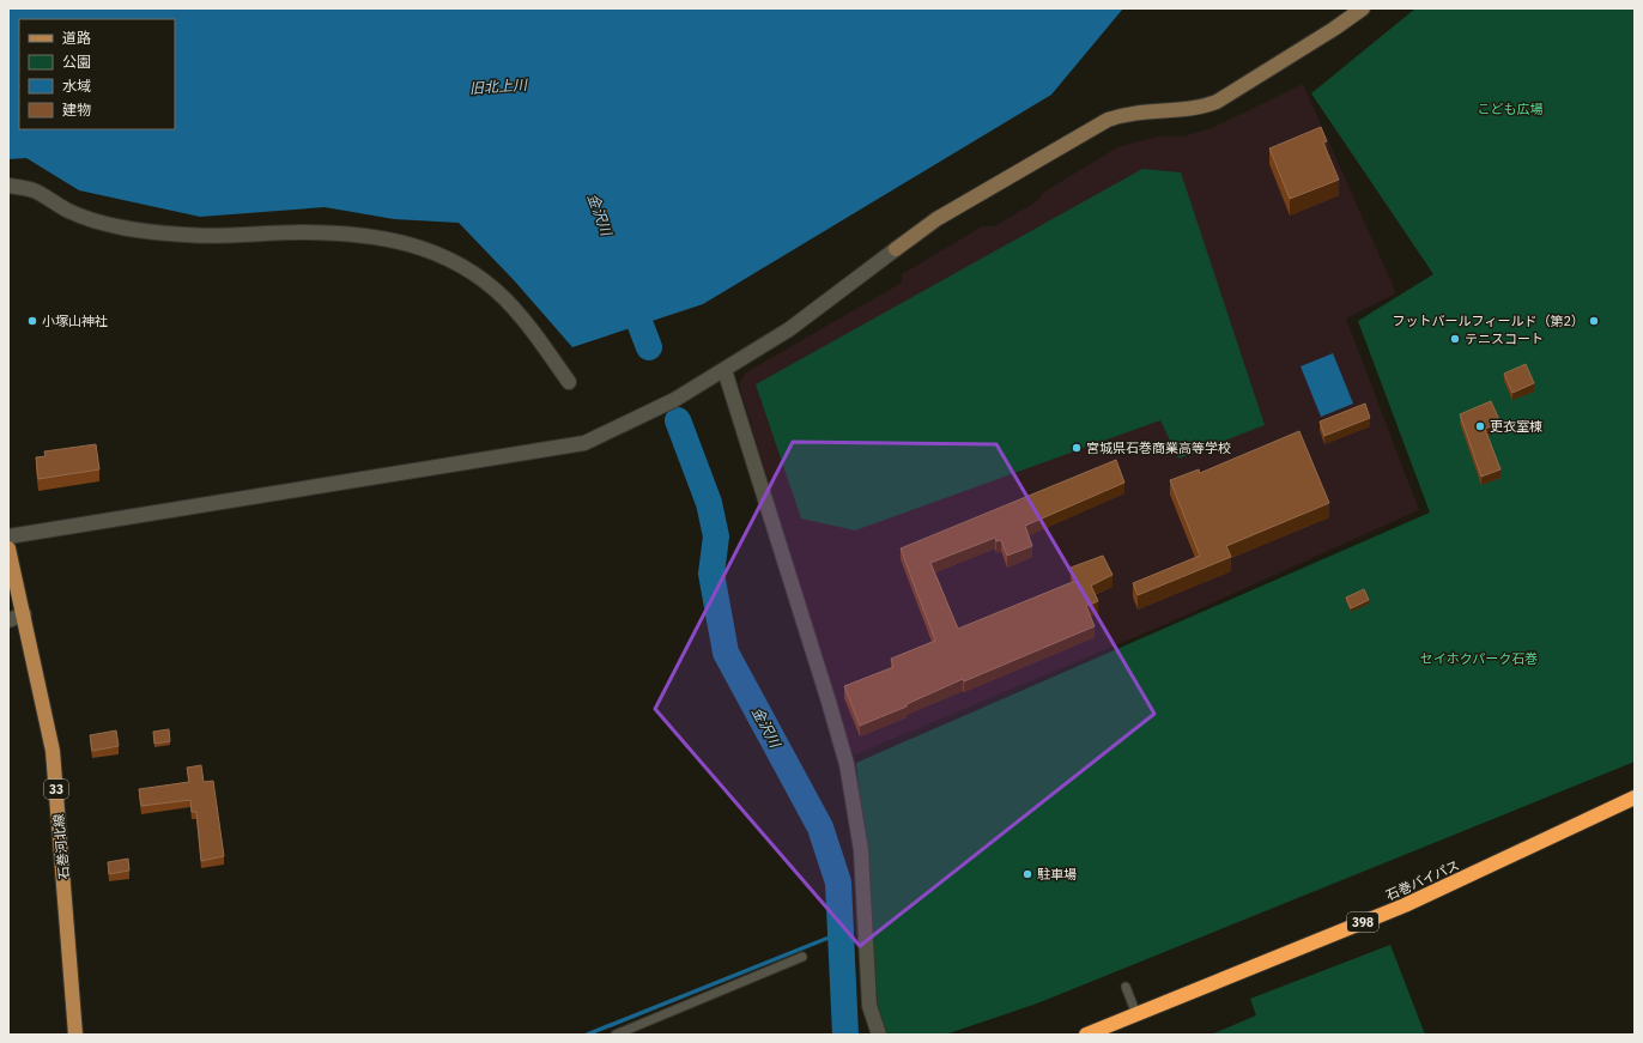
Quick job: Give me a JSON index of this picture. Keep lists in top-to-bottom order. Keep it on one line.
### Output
{"streets":{"highway":["石巻バイパス","398"],"main road":["33","石巻河北線"]},"water":["旧北上川","金沢川"],"parks":["こども広場","セイホクパーク石巻"],"places":["小塚山神社","フットバールフィールド（第2）","テニスコート","更衣室棟","宮城県石巻商業高等学校","駐車場"],"legend":["道路","公園","水域","建物"]}
